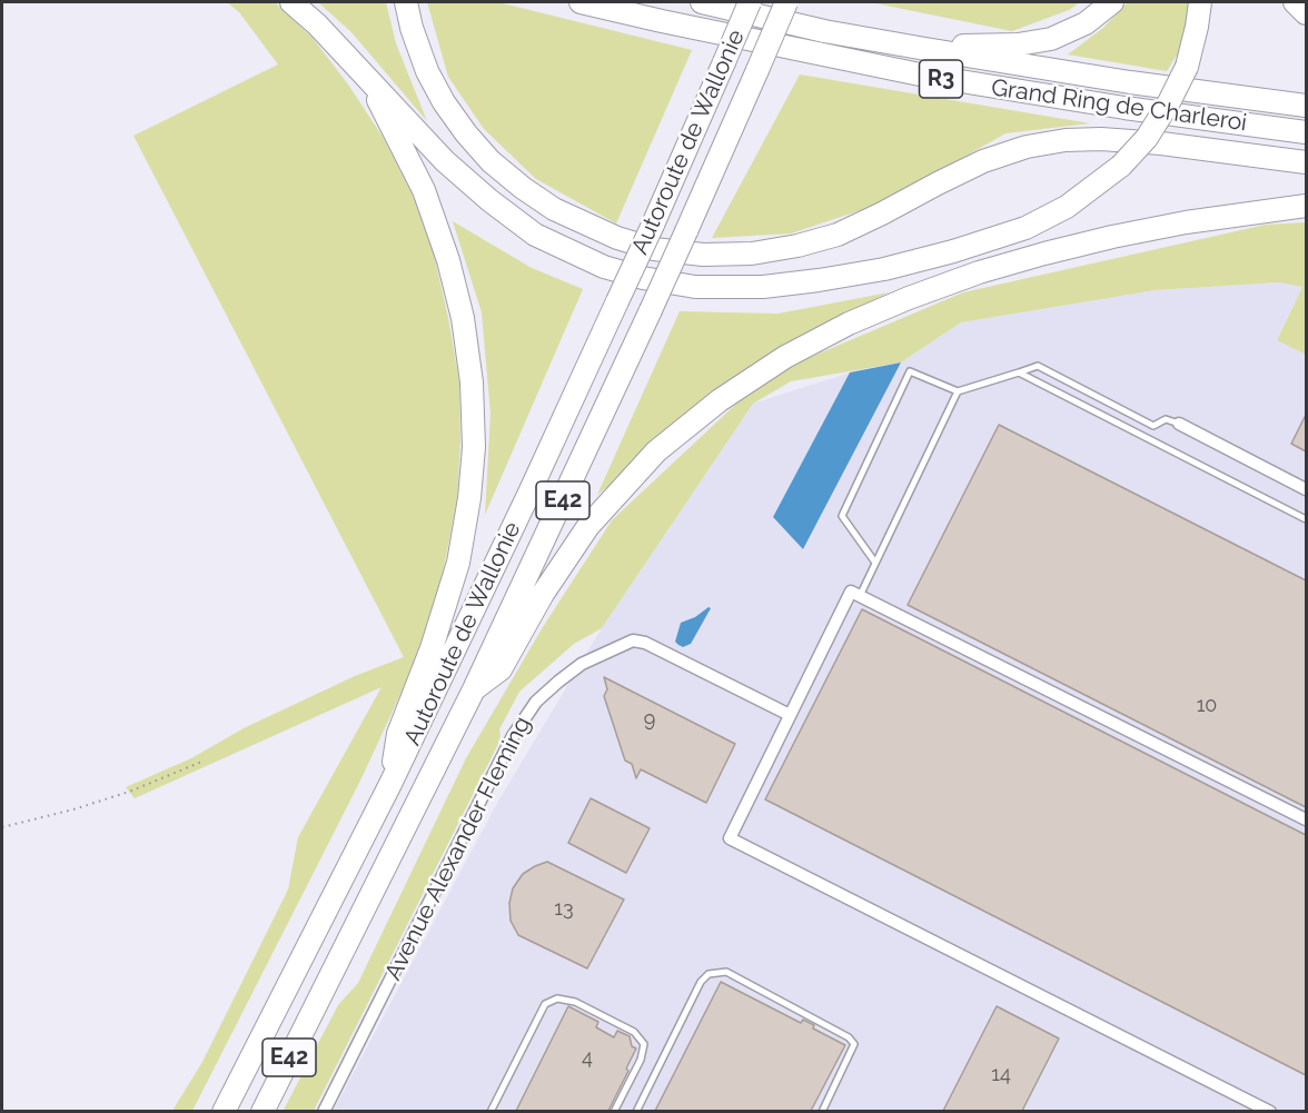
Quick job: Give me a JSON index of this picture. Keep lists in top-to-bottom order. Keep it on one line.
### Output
{"streets":{"highway":["R3","Grand Ring de Charleroi","Autoroute de Wallonie","E42"],"street":["Avenue Alexander Fleming"]},"house_numbers":["10","9","13","4","14"]}
